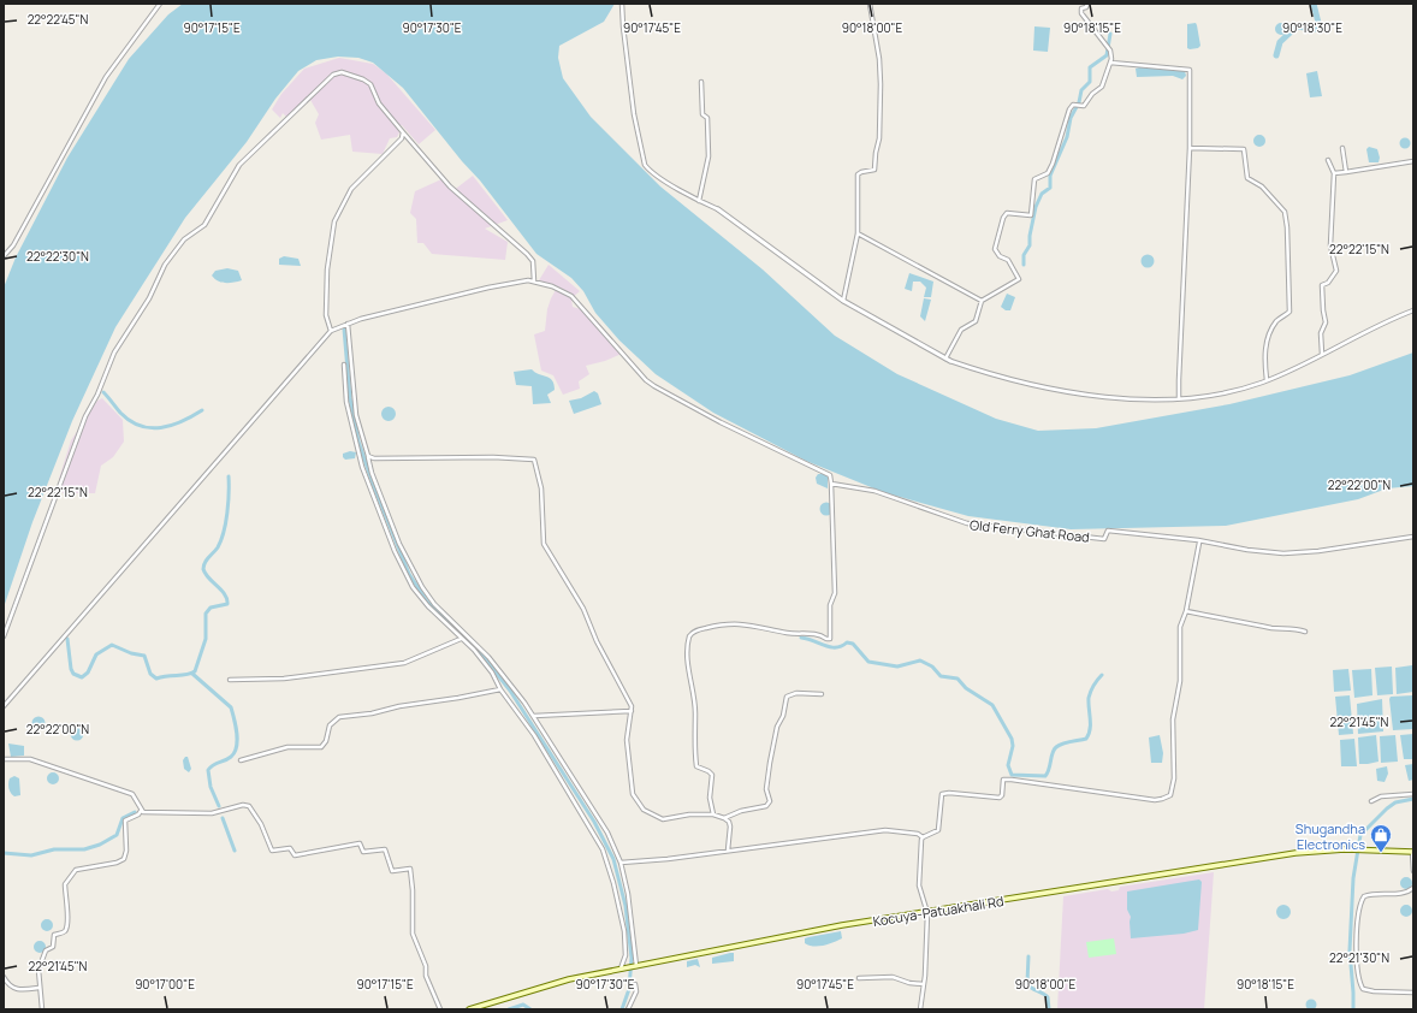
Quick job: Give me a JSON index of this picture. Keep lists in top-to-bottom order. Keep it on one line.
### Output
{"streets":{"main road":["Kocuya-Patuakhali Rd"],"street":["Old Ferry Ghat Road"]},"places":{"shop":["Shugandha Electronics"]},"coordinates":["22°22'45\"N","90°17'15\"E","90°17'30\"E","90°17'45\"E","90°18'00\"E","90°18'15\"E","90°18'30\"E","22°22'15\"N","22°22'30\"N","22°22'00\"N","22°21'45\"N","22°21'30\"N","90°17'00\"E"]}
